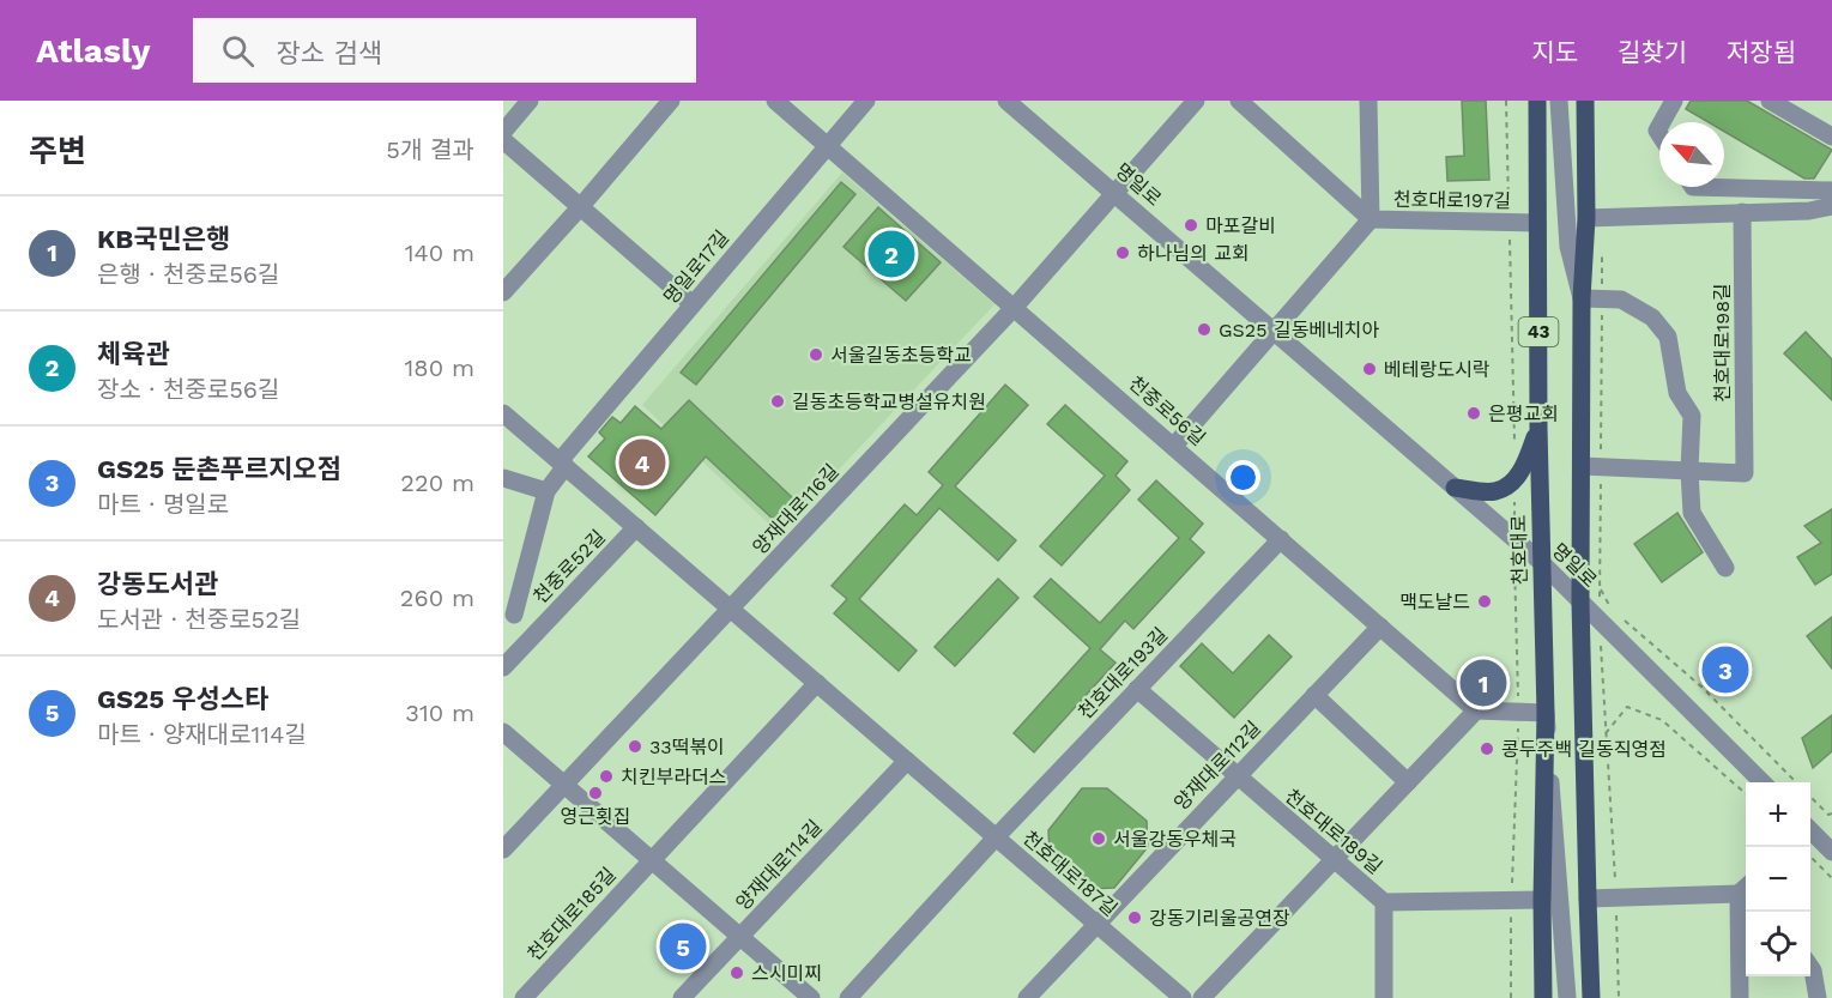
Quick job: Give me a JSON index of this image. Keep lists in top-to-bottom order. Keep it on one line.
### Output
{"streets":{"main road":["43","천호대로"],"street":["명일로","천호대로197길","명일로17길","천호대로198길","천중로56길","양재대로116길","천중로52길","천호대로193길","양재대로112길","천호대로189길","양재대로114길","천호대로187길","천호대로185길"]},"crossings":[["명일로","43"],["명일로","양재대로116길"],["명일로","천호대로"],["천호대로197길","천호대로"],["명일로17길","천중로56길"],["명일로17길","천중로52길"],["천중로56길","양재대로116길"],["천중로56길","천호대로193길"],["천중로56길","양재대로112길"],["양재대로116길","천중로52길"],["양재대로116길","천호대로187길"],["천호대로","천호대로189길"],["천중로52길","천호대로187길"],["천호대로193길","천호대로189길"],["천호대로193길","천호대로187길"],["양재대로112길","천호대로189길"],["양재대로112길","천호대로187길"],["양재대로114길","천호대로187길"]],"places":["마포갈비","하나님의 교회","GS25 길동베네치아","서울길동초등학교","베테랑도시락","길동초등학교병설유치원","은평교회","맥도날드","33떡볶이","콩두주백 길동직영점","치킨부라더스","영근횟집","서울강동우체국","강동기리울공연장","스시미찌"],"north":"top left","page":{"header":"Atlasly","search":"장소 검색","nav":["지도","길찾기","저장됨"],"heading":["주변","5개 결과"],"list":[{"mark":"1","name":"KB국민은행","note":"은행 · 천중로56길","value":"140 m"},{"mark":"2","name":"체육관","note":"장소 · 천중로56길","value":"180 m"},{"mark":"3","name":"GS25 둔촌푸르지오점","note":"마트 · 명일로","value":"220 m"},{"mark":"4","name":"강동도서관","note":"도서관 · 천중로52길","value":"260 m"},{"mark":"5","name":"GS25 우성스타","note":"마트 · 양재대로114길","value":"310 m"}],"pins":["2","4","3","1","5"],"map_buttons":["+","−"]}}
